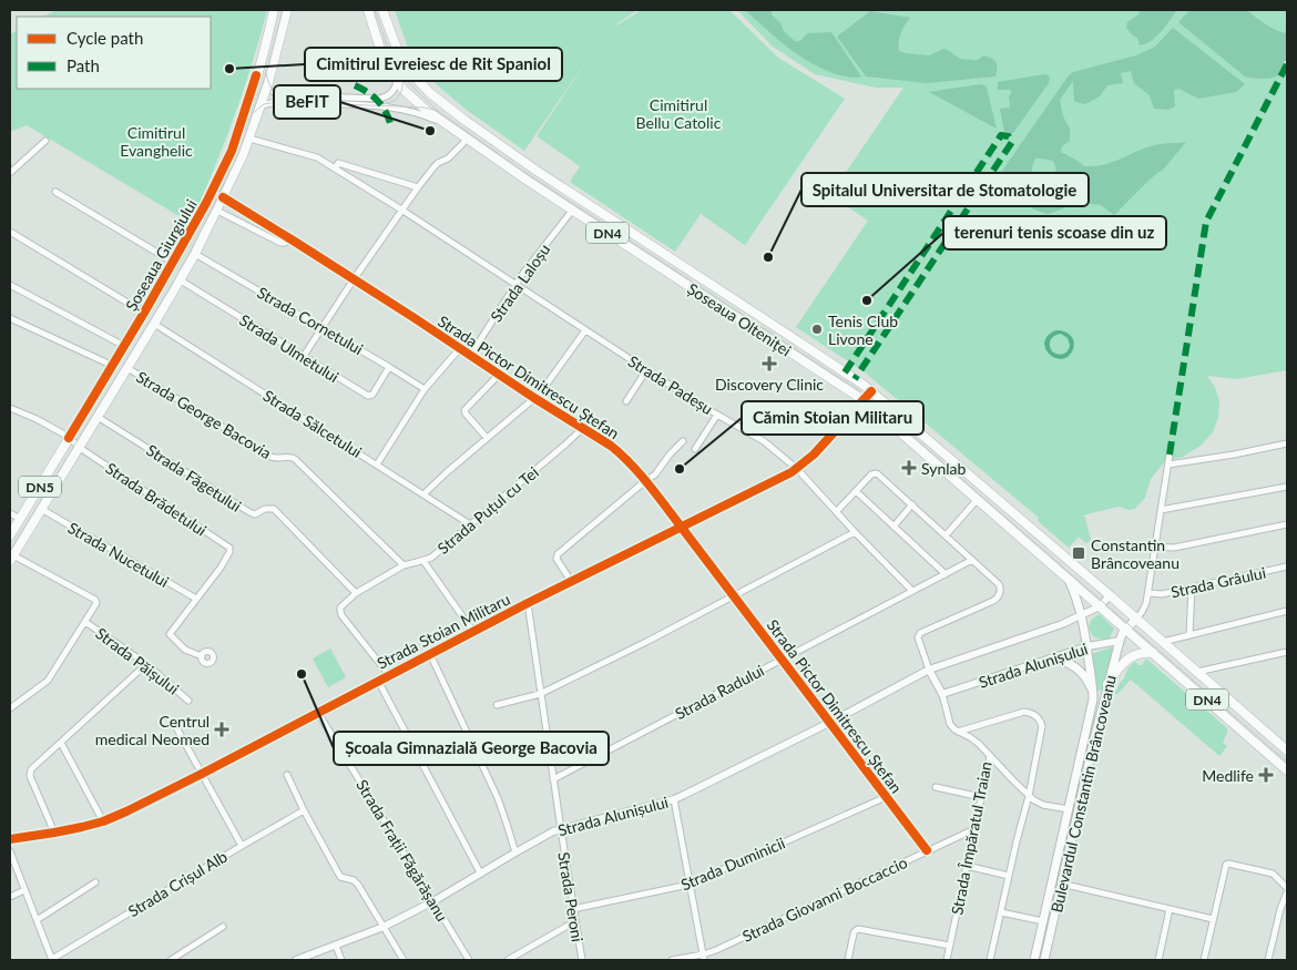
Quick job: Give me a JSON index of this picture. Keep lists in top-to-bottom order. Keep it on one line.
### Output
{"streets":{"main road":["DN4","Șoseaua Giurgiului","Șoseaua Olteniței","DN5","Bulevardul Constantin Brâncoveanu"],"street":["Strada Laloșu","Strada Cornetului","Strada Ulmetului","Strada Pictor Dimitrescu Ștefan","Strada Padeșu","Strada George Bacovia","Strada Sălcetului","Strada Făgetului","Strada Brădetului","Strada Puțul cu Tei","Strada Nucetului","Strada Grâului","Strada Stoian Militaru","Strada Păișului","Strada Alunișului","Strada Radului","Strada Împăratul Traian","Strada Frații Făgărășanu","Strada Duminicii","Strada Crișul Alb","Strada Peroni","Strada Giovanni Boccaccio"]},"crossings":[["Șoseaua Giurgiului","Strada Cornetului"],["Șoseaua Giurgiului","Strada Ulmetului"],["Șoseaua Giurgiului","Strada Pictor Dimitrescu Ștefan"],["Șoseaua Giurgiului","Strada Padeșu"],["Șoseaua Giurgiului","Strada George Bacovia"],["Șoseaua Giurgiului","Strada Sălcetului"],["Șoseaua Giurgiului","Strada Făgetului"],["Șoseaua Giurgiului","Strada Brădetului"],["Șoseaua Giurgiului","Strada Nucetului"],["Strada Laloșu","Șoseaua Olteniței"],["Strada Laloșu","Strada Pictor Dimitrescu Ștefan"],["Strada Laloșu","Strada Padeșu"],["Șoseaua Olteniței","Strada Stoian Militaru"],["Șoseaua Olteniței","Strada Alunișului"],["Șoseaua Olteniței","Bulevardul Constantin Brâncoveanu"],["Strada Cornetului","Strada Ulmetului"],["Strada Pictor Dimitrescu Ștefan","Strada Puțul cu Tei"],["Strada Pictor Dimitrescu Ștefan","Strada Stoian Militaru"],["Strada Pictor Dimitrescu Ștefan","Strada Alunișului"],["Strada Pictor Dimitrescu Ștefan","Strada Radului"],["Strada Pictor Dimitrescu Ștefan","Strada Duminicii"],["Strada Pictor Dimitrescu Ștefan","Strada Giovanni Boccaccio"],["Strada Padeșu","Strada Stoian Militaru"],["Strada Padeșu","Strada Radului"],["Strada George Bacovia","Strada Puțul cu Tei"],["Strada Sălcetului","Strada Puțul cu Tei"],["Strada Făgetului","Strada Puțul cu Tei"],["Strada Brădetului","Strada Nucetului"],["Strada Stoian Militaru","Strada Frații Făgărășanu"],["Strada Stoian Militaru","Strada Peroni"],["Strada Alunișului","Bulevardul Constantin Brâncoveanu"],["Strada Alunișului","Strada Frații Făgărășanu"],["Strada Alunișului","Strada Peroni"],["Strada Radului","Strada Peroni"],["Strada Împăratul Traian","Strada Giovanni Boccaccio"],["Strada Duminicii","Strada Peroni"]],"parks":["Cimitirul Bellu Catolic","Cimitirul Evanghelic"],"places":{"other":["Cimitirul Evreiesc de Rit Spaniol","BeFIT","Spitalul Universitar de Stomatologie","terenuri tenis scoase din uz","Tenis Club Livone","Cămin Stoian Militaru","Școala Gimnazială George Bacovia"],"health":["Discovery Clinic","Synlab","Centrul medical Neomed","Medlife"],"transit":["Constantin Brâncoveanu"]},"legend":["Cycle path","Path"]}
